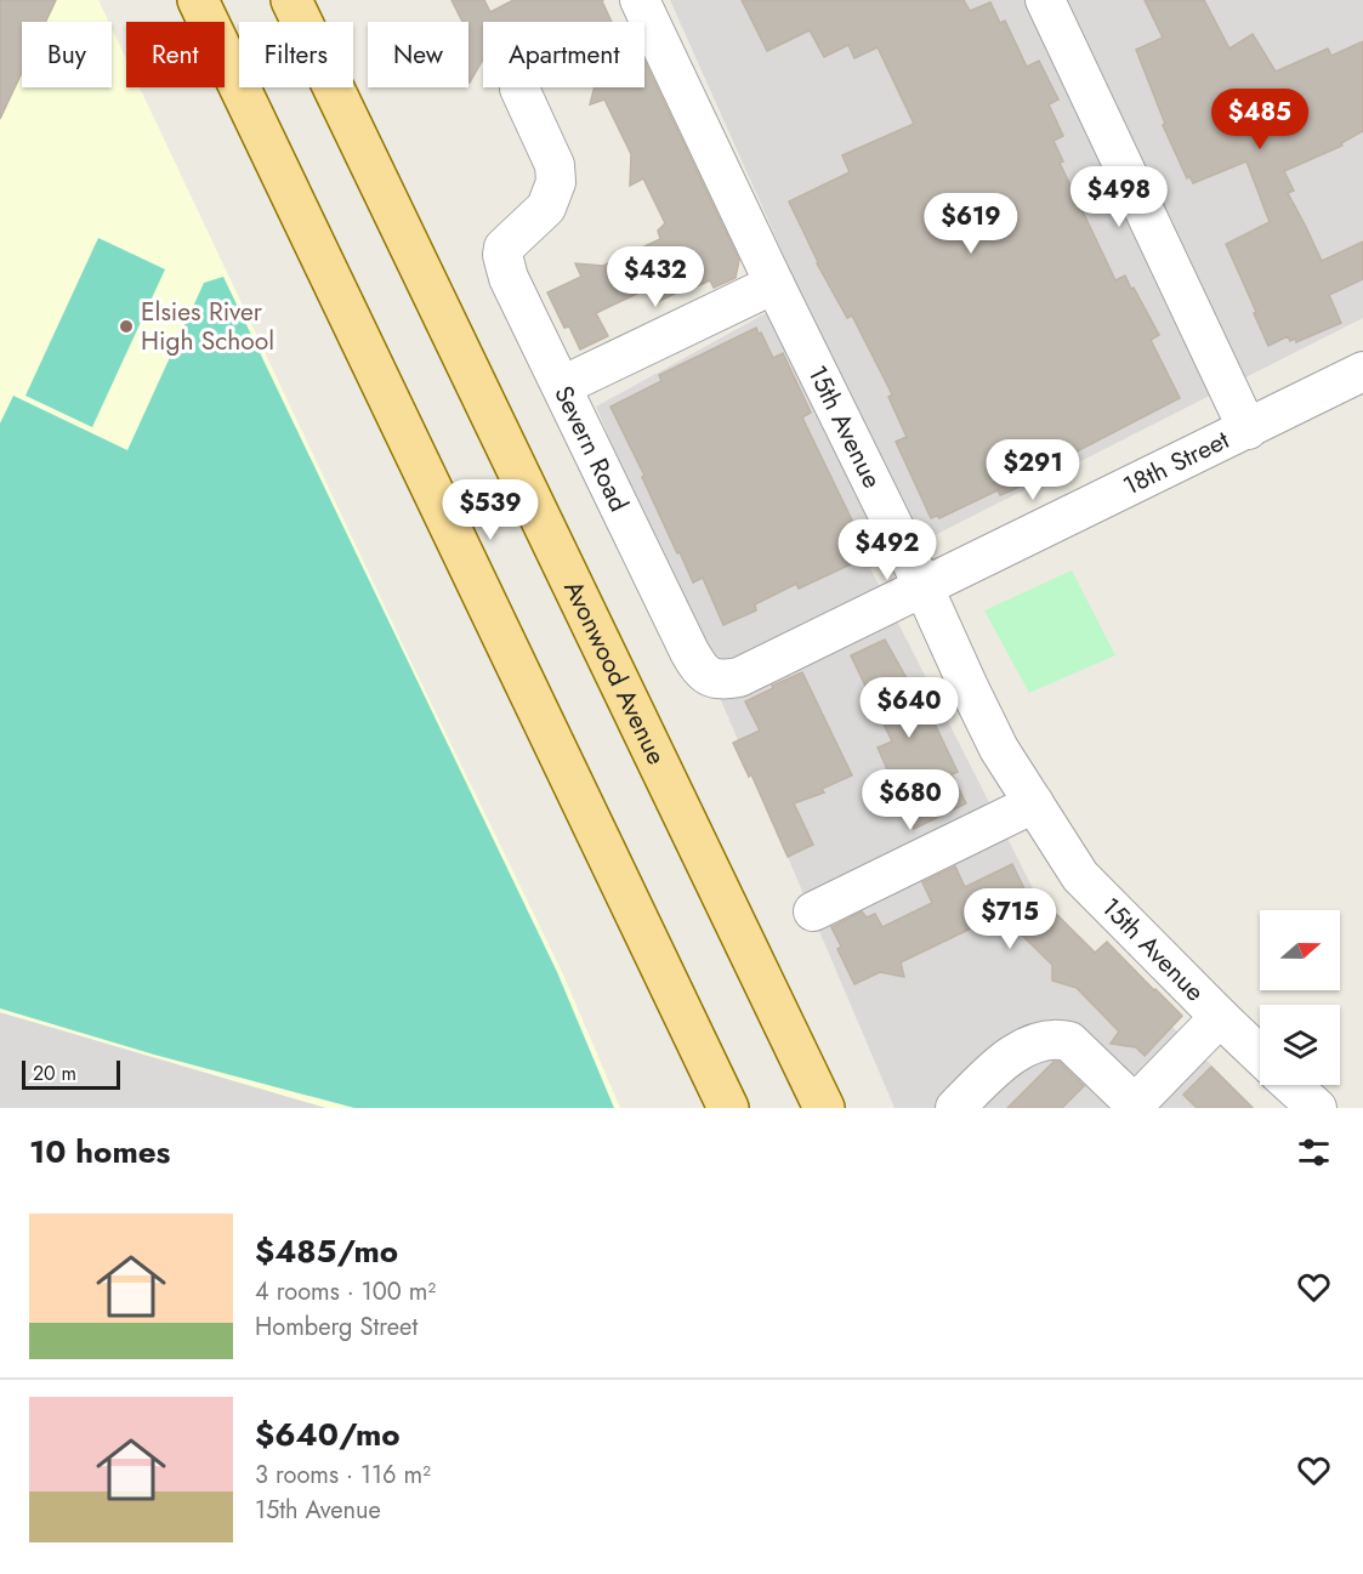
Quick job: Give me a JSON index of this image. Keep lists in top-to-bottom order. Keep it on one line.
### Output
{"streets":{"main road":["Avonwood Avenue"],"street":["15th Avenue","Severn Road","18th Street"]},"crossings":[["15th Avenue","Severn Road"],["15th Avenue","18th Street"],["Severn Road","18th Street"]],"places":["Elsies River High School"],"scale_bar":"20 m","north":"right","page":{"chip":["Buy","Rent","Filters","New","Apartment"],"price":["$485","$498","$619","$432","$291","$539","$492","$640","$680","$715"],"scale":"20 m","heading":"10 homes","list":[{"name":"$485/mo","note":"4 rooms · 100 m² · Homberg Street"},{"name":"$640/mo","note":"3 rooms · 116 m² · 15th Avenue"}]}}
